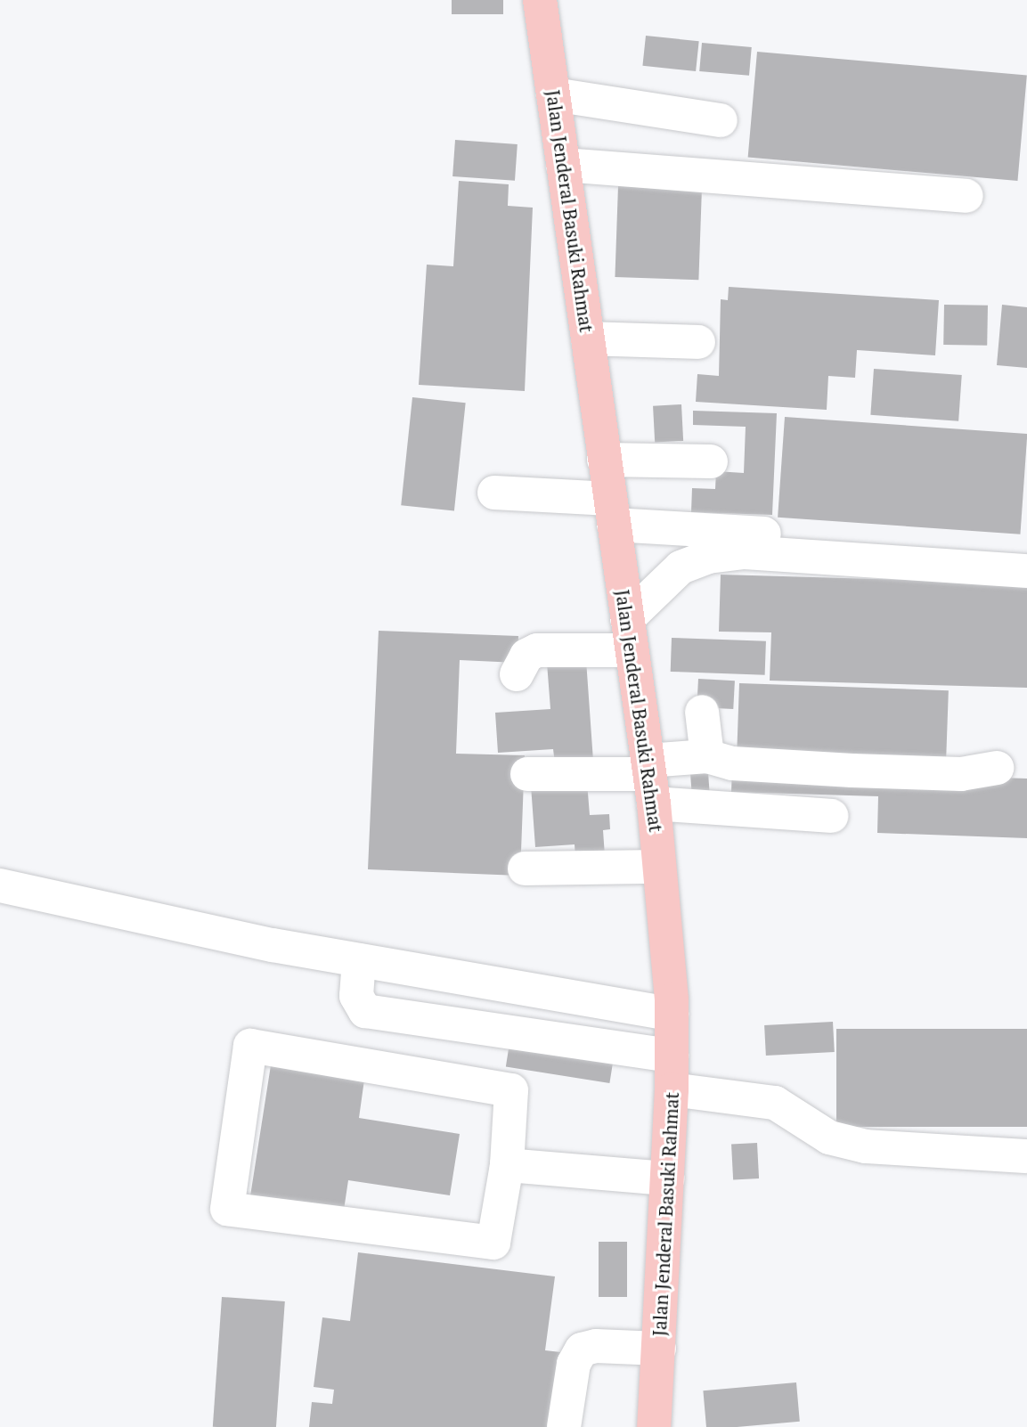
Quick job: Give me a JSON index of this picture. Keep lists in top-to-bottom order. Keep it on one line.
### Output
{"streets":{"highway":["Jalan Jenderal Basuki Rahmat"]}}
